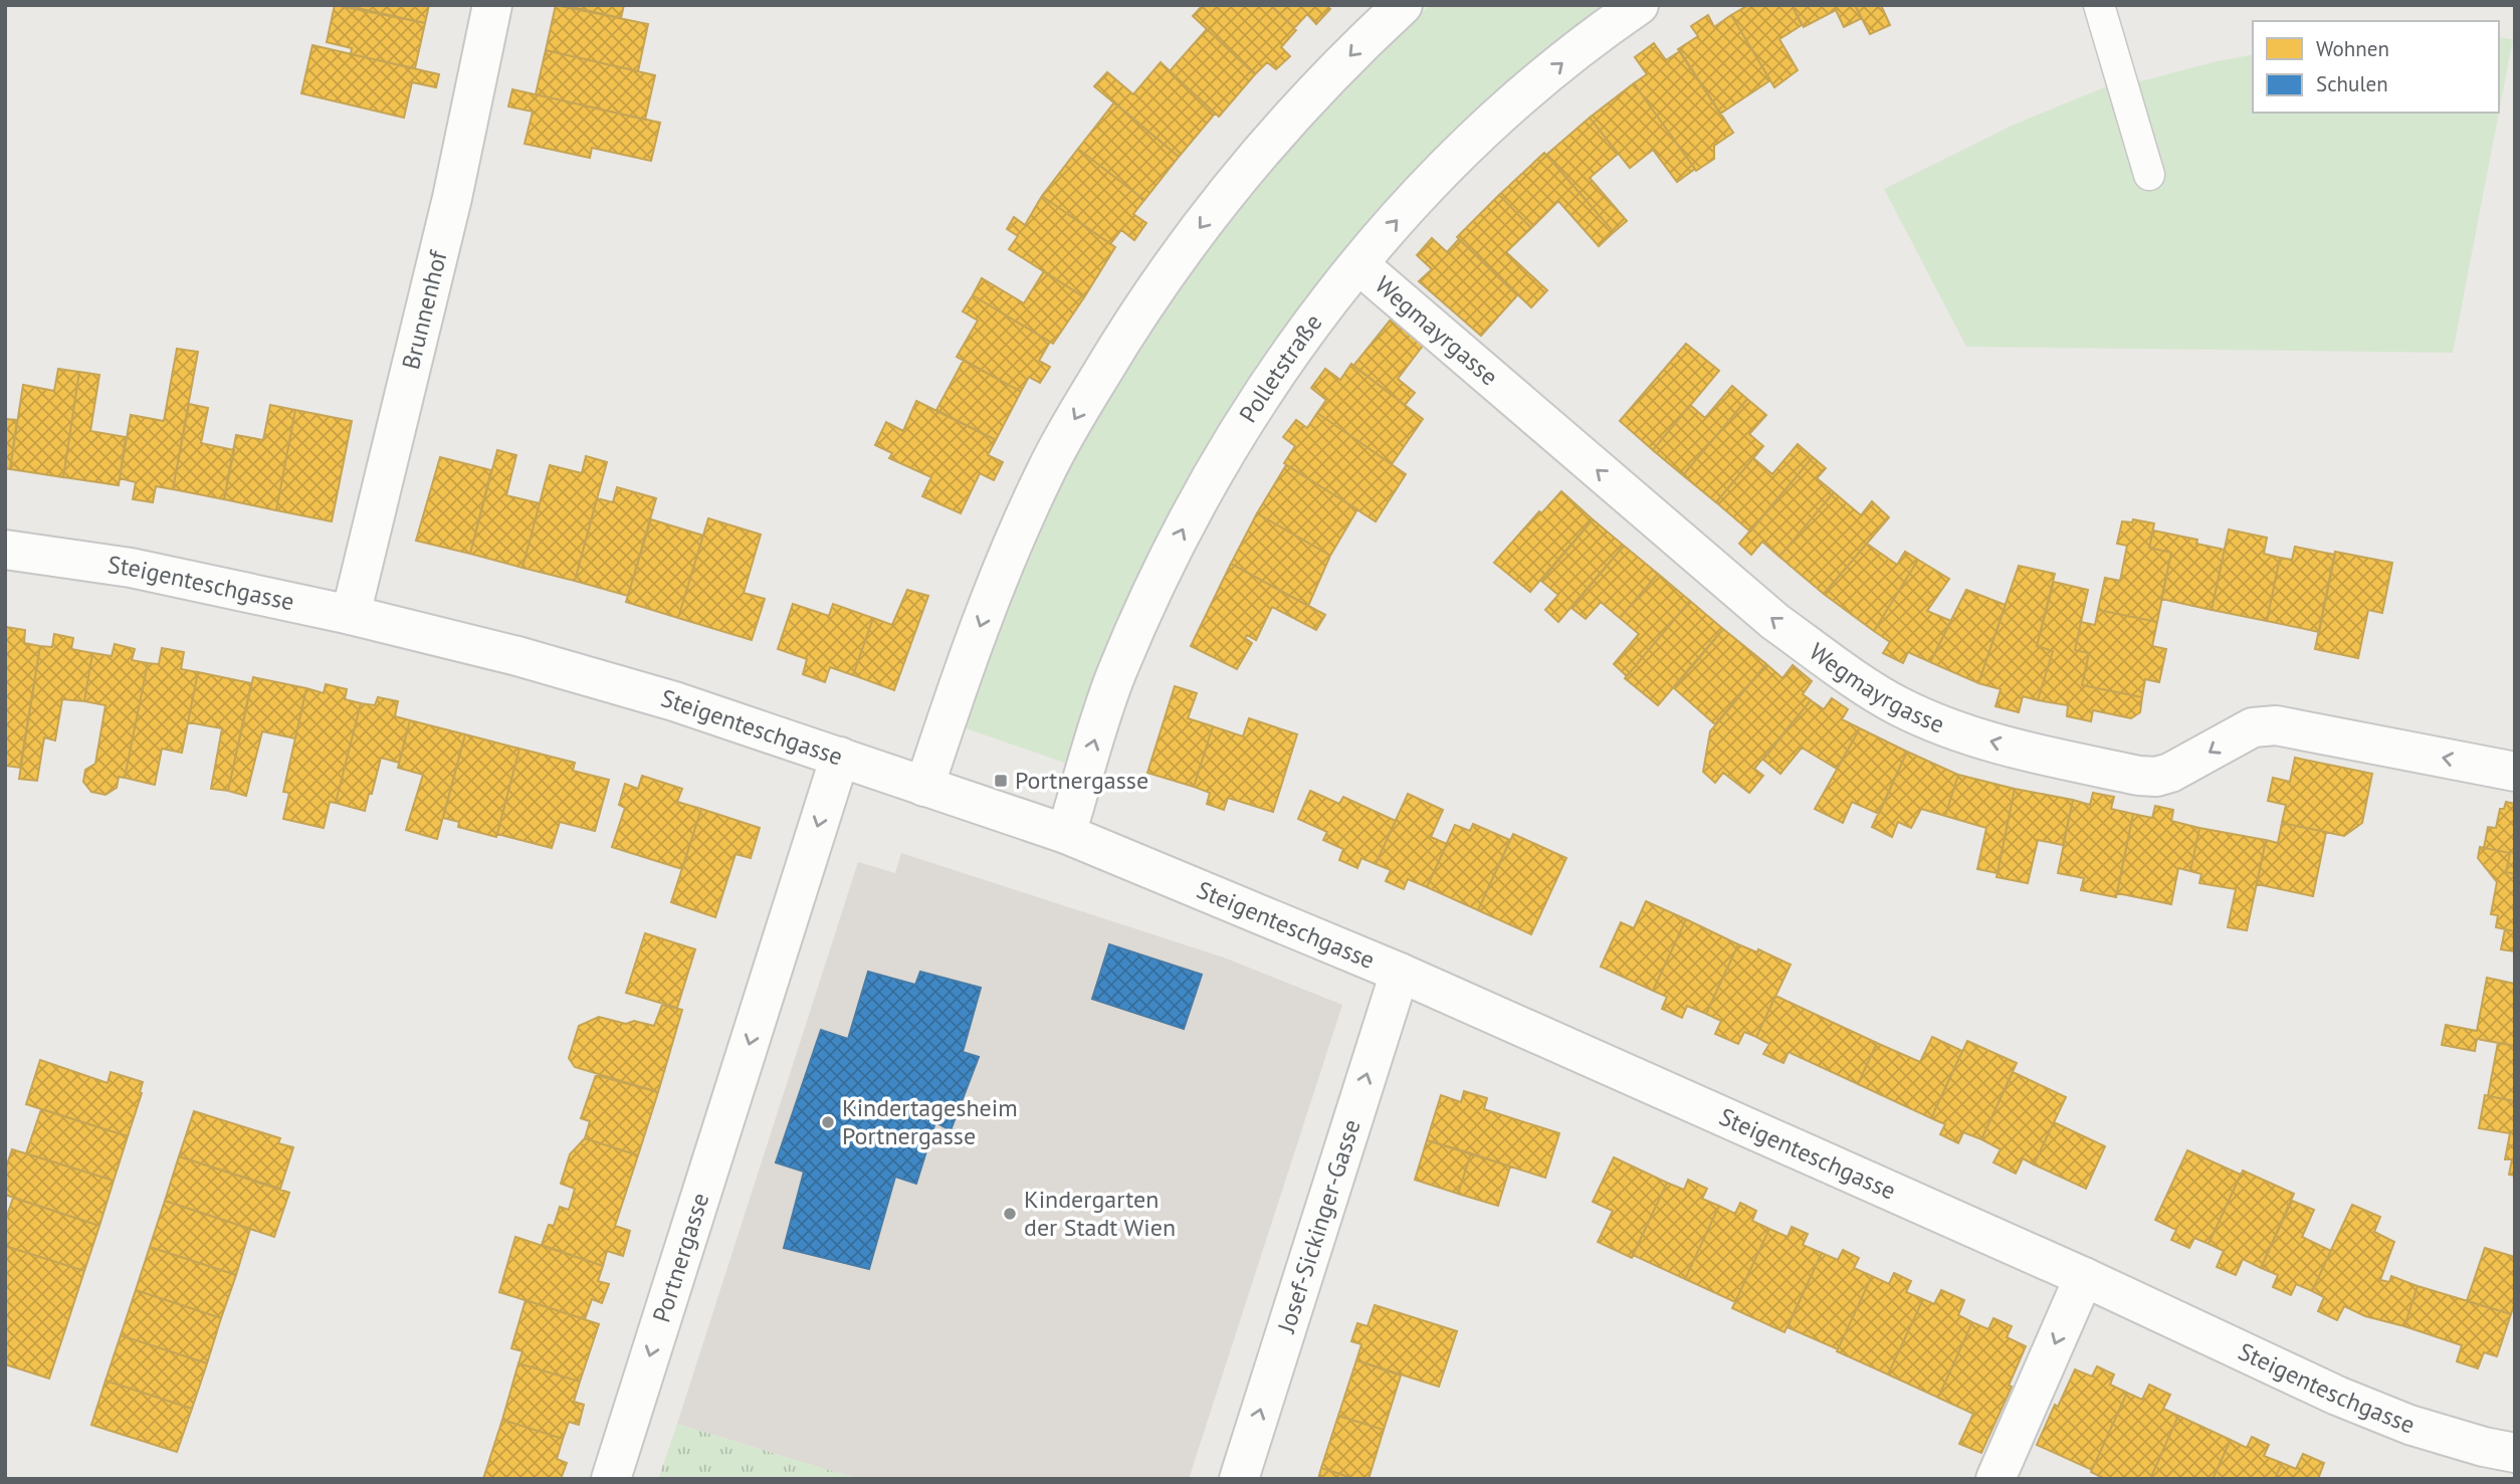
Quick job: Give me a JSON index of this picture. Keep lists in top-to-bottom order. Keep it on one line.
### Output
{"streets":{"street":["Brunnenhof","Wegmayrgasse","Polletstraße","Steigenteschgasse","Josef-Sickinger-Gasse","Portnergasse"]},"crossings":[["Brunnenhof","Steigenteschgasse"],["Wegmayrgasse","Polletstraße"],["Polletstraße","Steigenteschgasse"],["Steigenteschgasse","Josef-Sickinger-Gasse"],["Steigenteschgasse","Portnergasse"]],"one_way":["Wegmayrgasse","Josef-Sickinger-Gasse","Portnergasse"],"places":{"transit":["Portnergasse"],"other":["Kindertagesheim Portnergasse","Kindergarten der Stadt Wien"]},"legend":["Wohnen","Schulen"]}
